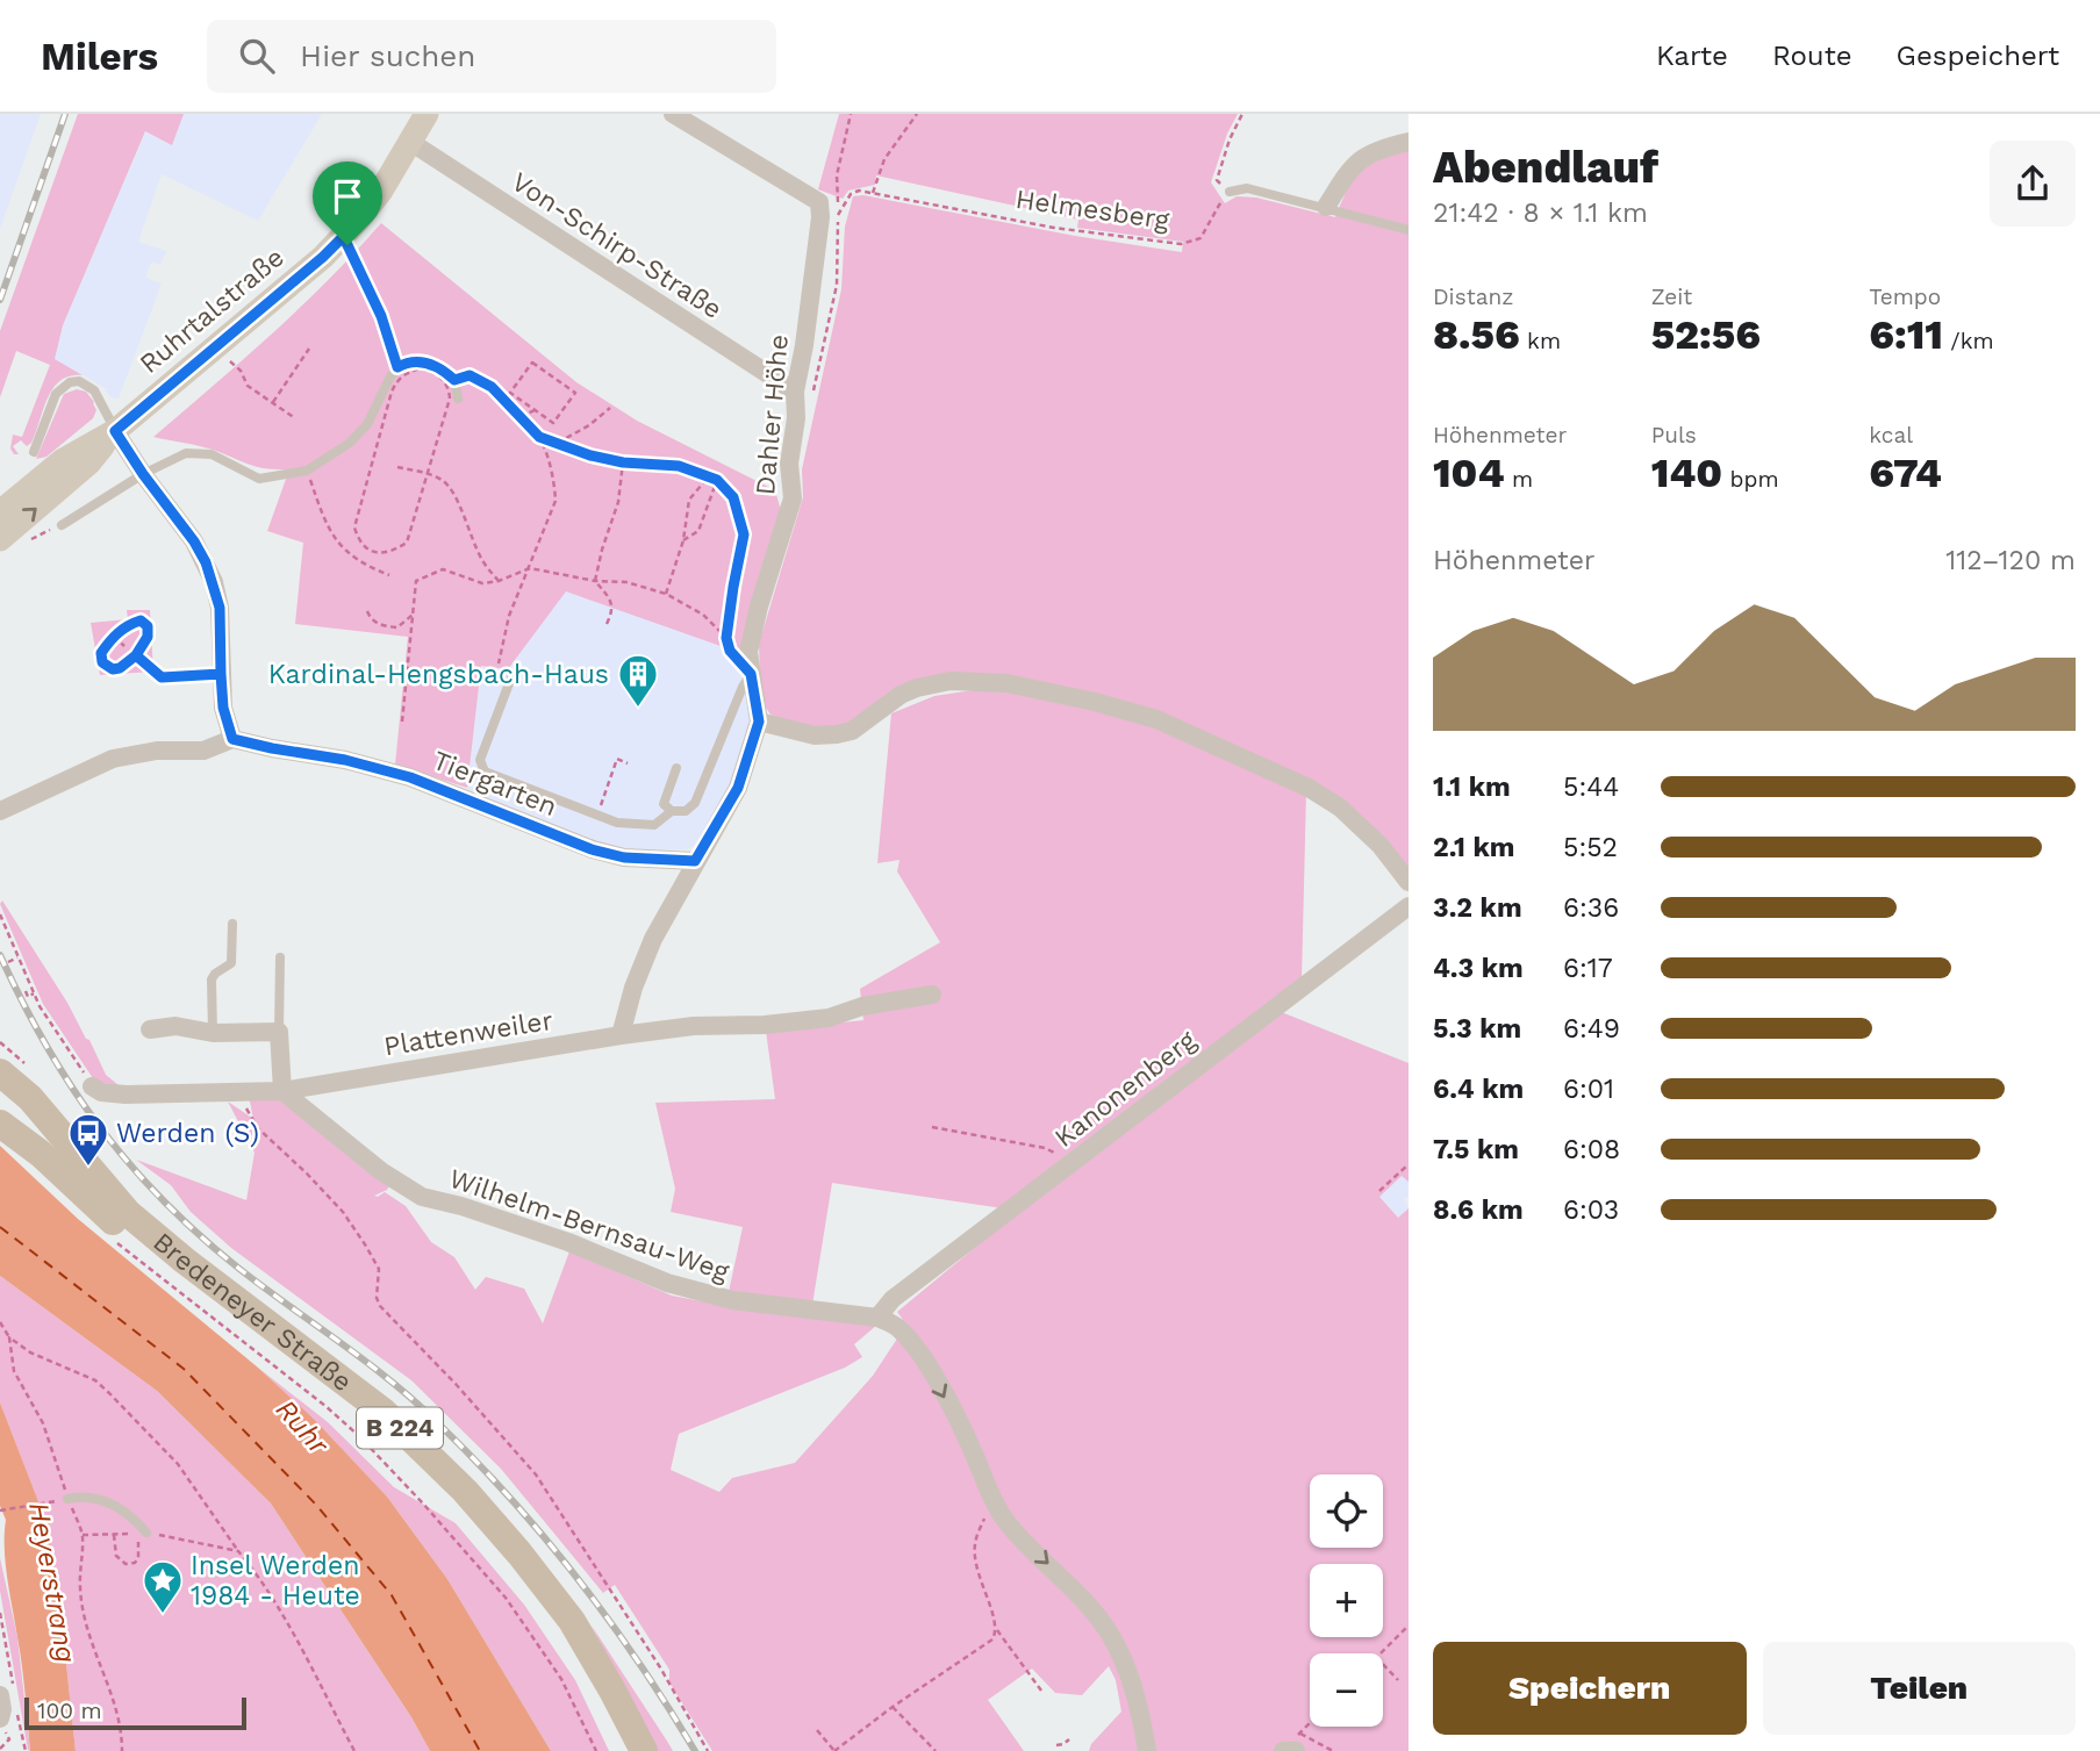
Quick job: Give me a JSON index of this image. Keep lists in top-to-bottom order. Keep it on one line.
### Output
{"streets":{"main road":["Ruhrtalstraße","Bredeneyer Straße","B 224"],"street":["Von-Schirp-Straße","Dahler Höhe","Tiergarten","Plattenweiler","Kanonenberg","Wilhelm-Bernsau-Weg"],"path":["Helmesberg"]},"crossings":[["Von-Schirp-Straße","Ruhrtalstraße"],["Von-Schirp-Straße","Dahler Höhe"],["Dahler Höhe","Tiergarten"],["Dahler Höhe","Plattenweiler"],["Plattenweiler","Wilhelm-Bernsau-Weg"],["Kanonenberg","Wilhelm-Bernsau-Weg"]],"one_way":["Wilhelm-Bernsau-Weg"],"water":["Ruhr","Heyerstrang"],"places":{"building":["Kardinal-Hengsbach-Haus"],"bus stop":["Werden (S)"],"place":["Insel Werden 1984 - Heute"]},"scale_bar":"100 m","page":{"header":"Milers","search":"Hier suchen","nav":["Karte","Route","Gespeichert"],"heading":["Abendlauf","21:42 · 8 × 1.1 km"],"stats":[["Distanz","8.56 km"],["Zeit","52:56"],["Tempo","6:11 /km"],["Höhenmeter","104 m"],["Puls","140 bpm"],["kcal","674"]],"chart":["Höhenmeter","112–120 m"],"list":[{"name":"1.1 km","note":"5:44"},{"name":"2.1 km","note":"5:52"},{"name":"3.2 km","note":"6:36"},{"name":"4.3 km","note":"6:17"},{"name":"5.3 km","note":"6:49"},{"name":"6.4 km","note":"6:01"},{"name":"7.5 km","note":"6:08"},{"name":"8.6 km","note":"6:03"}],"map_buttons":["+","−"],"buttons":["Speichern","Teilen"],"scale":"100 m"}}
